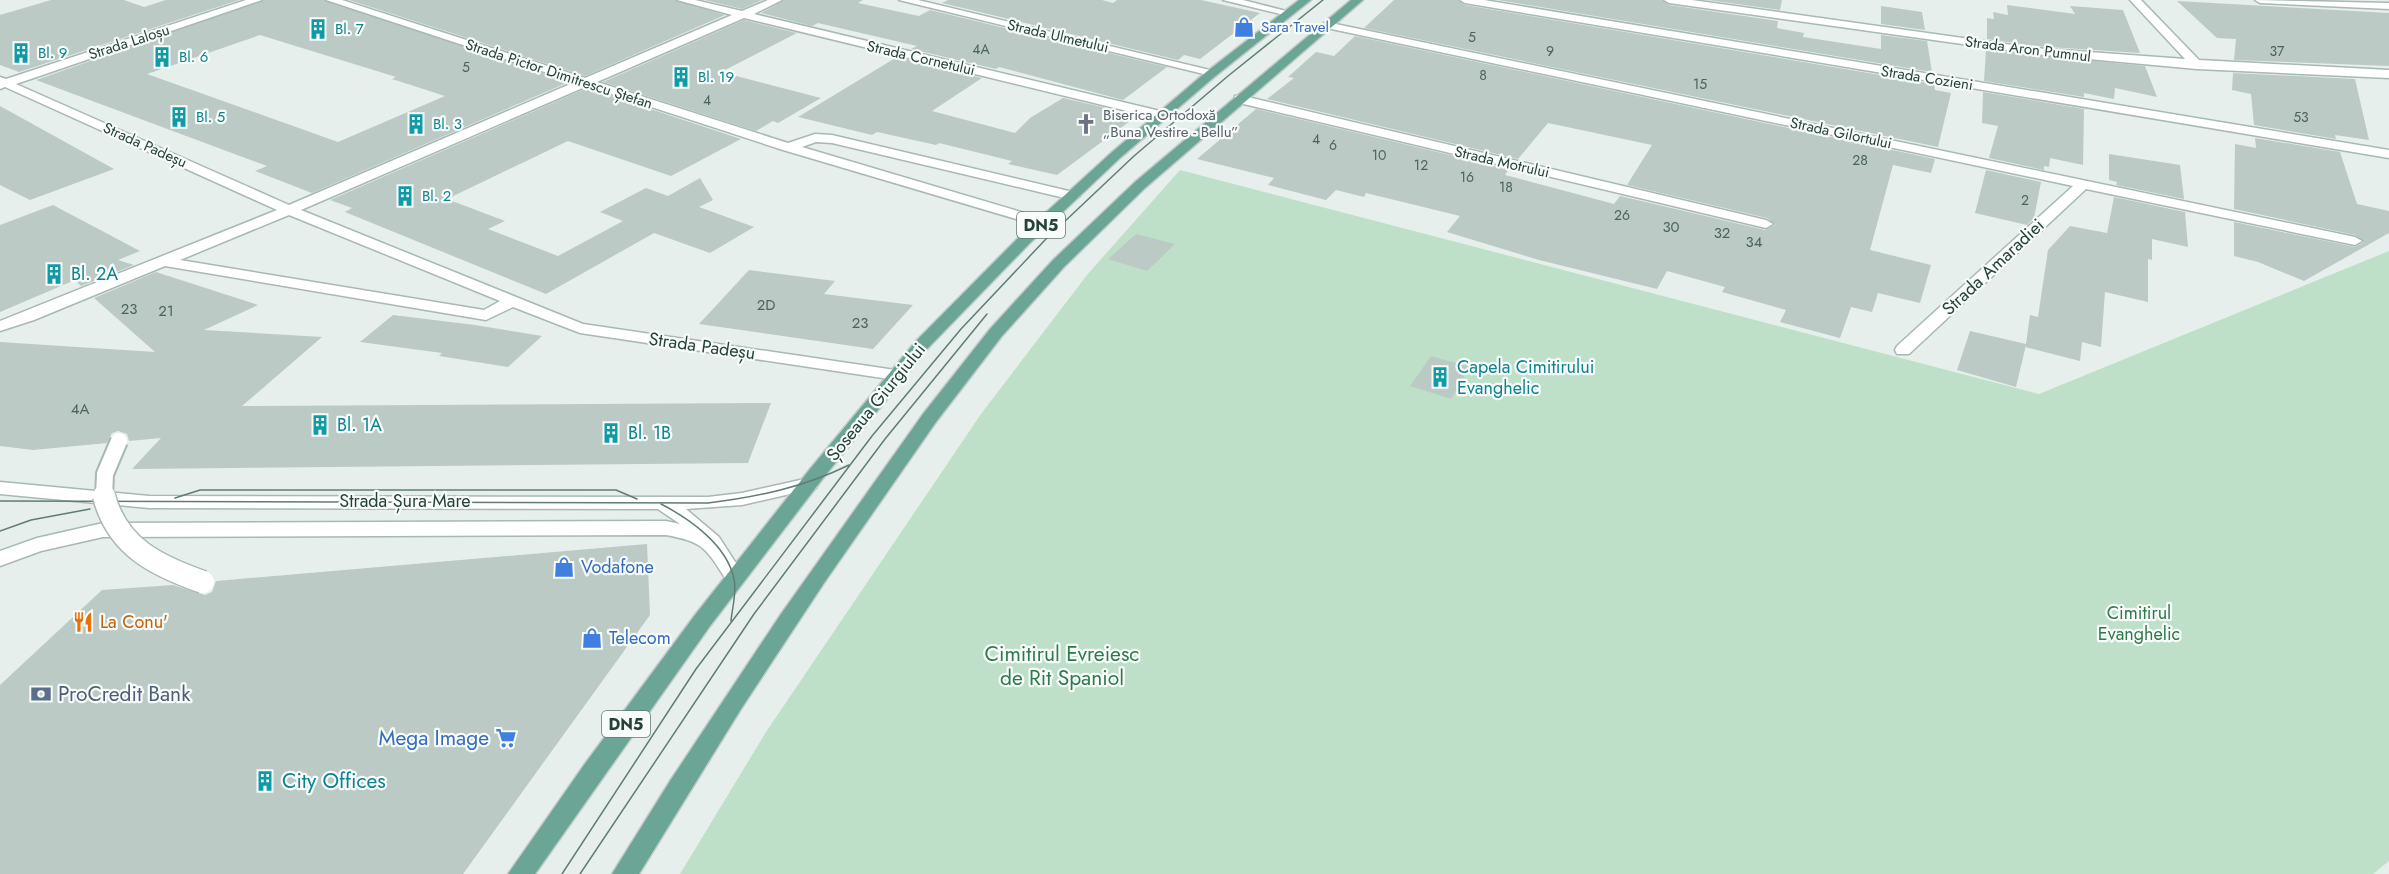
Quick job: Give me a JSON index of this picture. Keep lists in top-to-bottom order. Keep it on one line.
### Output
{"streets":{"main road":["DN5","Șoseaua Giurgiului"],"street":["Strada Ulmetului","Strada Laloșu","Strada Aron Pumnul","Strada Cornetului","Strada Pictor Dimitrescu Ștefan","Strada Cozieni","Strada Gilortului","Strada Padeșu","Strada Motrului","Strada Amaradiei","Strada Șura Mare"]},"crossings":[["Strada Ulmetului","Șoseaua Giurgiului"],["Strada Laloșu","Strada Padeșu"],["Strada Cornetului","Șoseaua Giurgiului"],["Strada Pictor Dimitrescu Ștefan","Șoseaua Giurgiului"],["Strada Gilortului","DN5"],["Strada Gilortului","Strada Amaradiei"],["Strada Padeșu","Șoseaua Giurgiului"],["Strada Motrului","DN5"],["Șoseaua Giurgiului","Strada Șura Mare"]],"parks":["Cimitirul Evanghelic","Cimitirul Evreiesc de Rit Spaniol"],"places":{"shop":["Sara Travel","Vodafone","Telecom"],"building":["Bl. 7","Bl. 9","Bl. 6","Bl. 19","Bl. 5","Bl. 3","Bl. 2","Bl. 2A","Capela Cimitirului Evanghelic","Bl. 1A","Bl. 1B","City Offices"],"church":["Biserica Ortodoxă „Buna Vestire - Bellu”"],"restaurant":["La Conu'"],"bank":["ProCredit Bank"],"supermarket":["Mega Image"]},"house_numbers":["5","4A","9","37","5","8","15","4","53","4","6","10","28","12","16","18","2","26","30","32","34","2D","23","21","23","4A"]}
